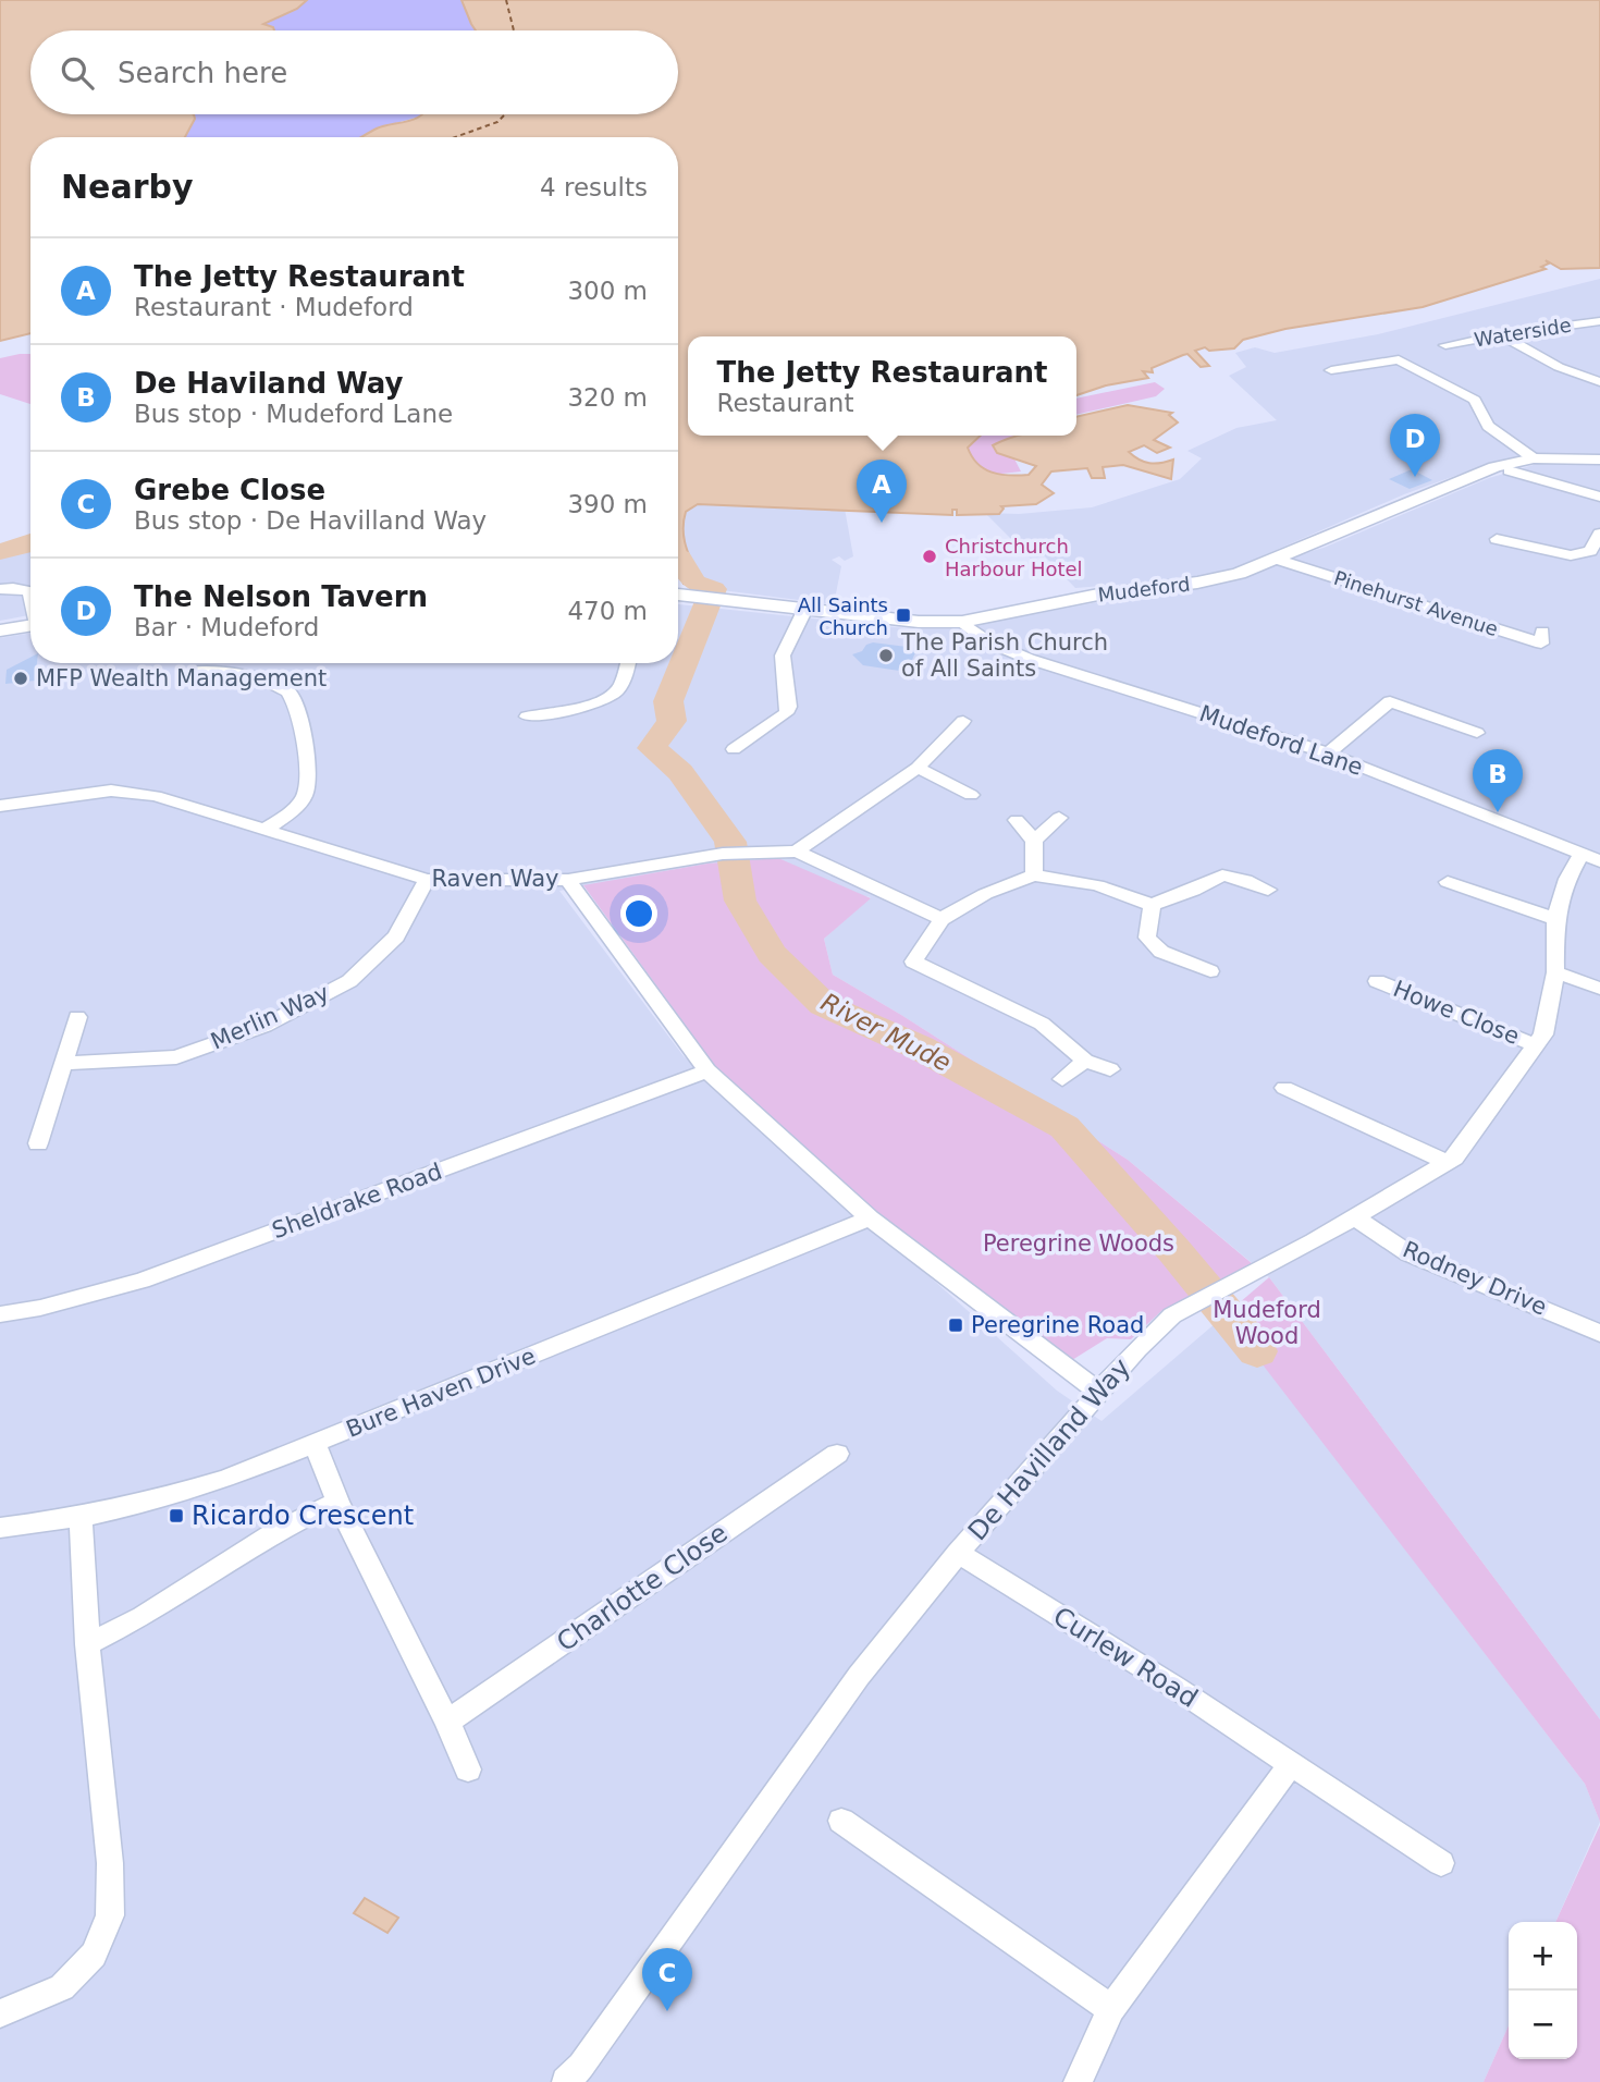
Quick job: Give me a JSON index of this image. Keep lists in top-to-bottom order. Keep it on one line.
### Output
{"streets":{"street":["Waterside","Mudeford","Pinehurst Avenue","Mudeford Lane","Raven Way","Howe Close","Merlin Way","Sheldrake Road","Rodney Drive","Bure Haven Drive","De Havilland Way","Charlotte Close","Curlew Road"]},"crossings":[["Mudeford","Pinehurst Avenue"],["Mudeford","Mudeford Lane"],["Mudeford Lane","De Havilland Way"],["Raven Way","Merlin Way"],["Howe Close","De Havilland Way"],["Rodney Drive","De Havilland Way"],["De Havilland Way","Curlew Road"]],"water":["River Mude"],"parks":["Peregrine Woods","Mudeford Wood"],"places":{"other":["Christchurch Harbour Hotel","The Parish Church of All Saints","MFP Wealth Management"],"transit":["All Saints Church","Peregrine Road","Ricardo Crescent"]},"page":{"search":"Search here","heading":["Nearby","4 results"],"list":[{"mark":"A","name":"The Jetty Restaurant","note":"Restaurant · Mudeford","value":"300 m"},{"mark":"B","name":"De Haviland Way","note":"Bus stop · Mudeford Lane","value":"320 m"},{"mark":"C","name":"Grebe Close","note":"Bus stop · De Havilland Way","value":"390 m"},{"mark":"D","name":"The Nelson Tavern","note":"Bar · Mudeford","value":"470 m"}],"popup":["The Jetty Restaurant","Restaurant"],"pins":["D","A","B","C"],"map_buttons":["+","−"]}}
